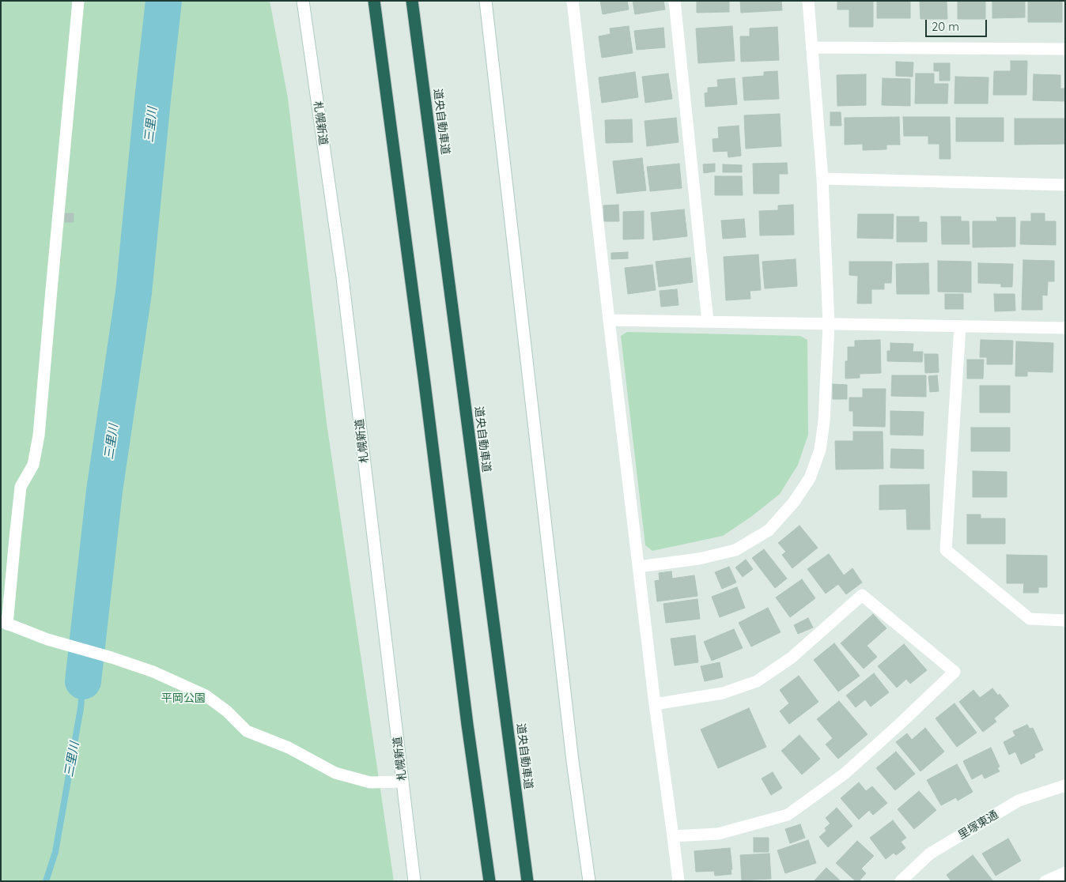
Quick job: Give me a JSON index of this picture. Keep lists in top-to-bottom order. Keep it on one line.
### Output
{"streets":{"highway":["道央自動車道"],"street":["札幌新道","里塚東通"]},"water":["三里川"],"parks":["平岡公園"],"scale_bar":"20 m"}
